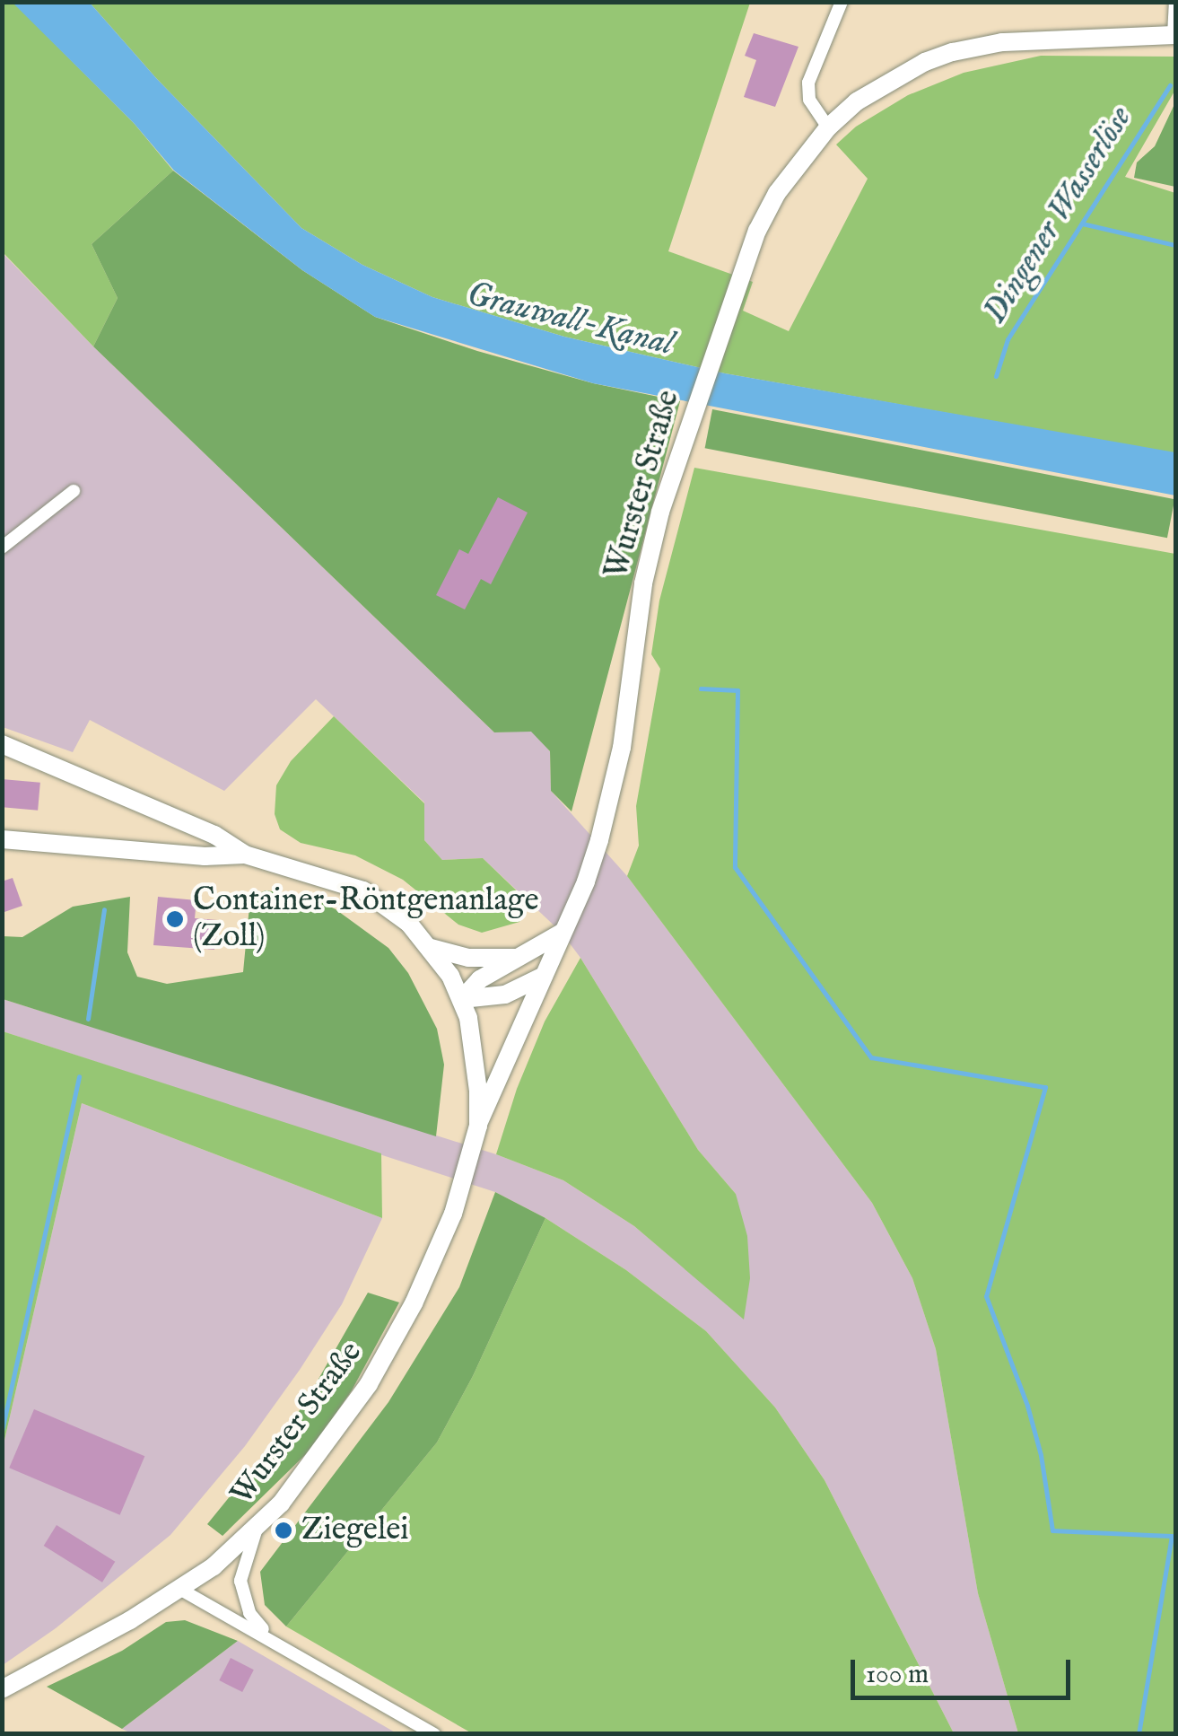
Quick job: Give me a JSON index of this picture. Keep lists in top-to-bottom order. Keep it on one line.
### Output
{"streets":{"main road":["Wurster Straße"]},"water":["Dingener Wasserlöse","Grauwall-Kanal"],"places":["Container-Röntgenanlage (Zoll)","Ziegelei"],"scale_bar":"100 m"}
